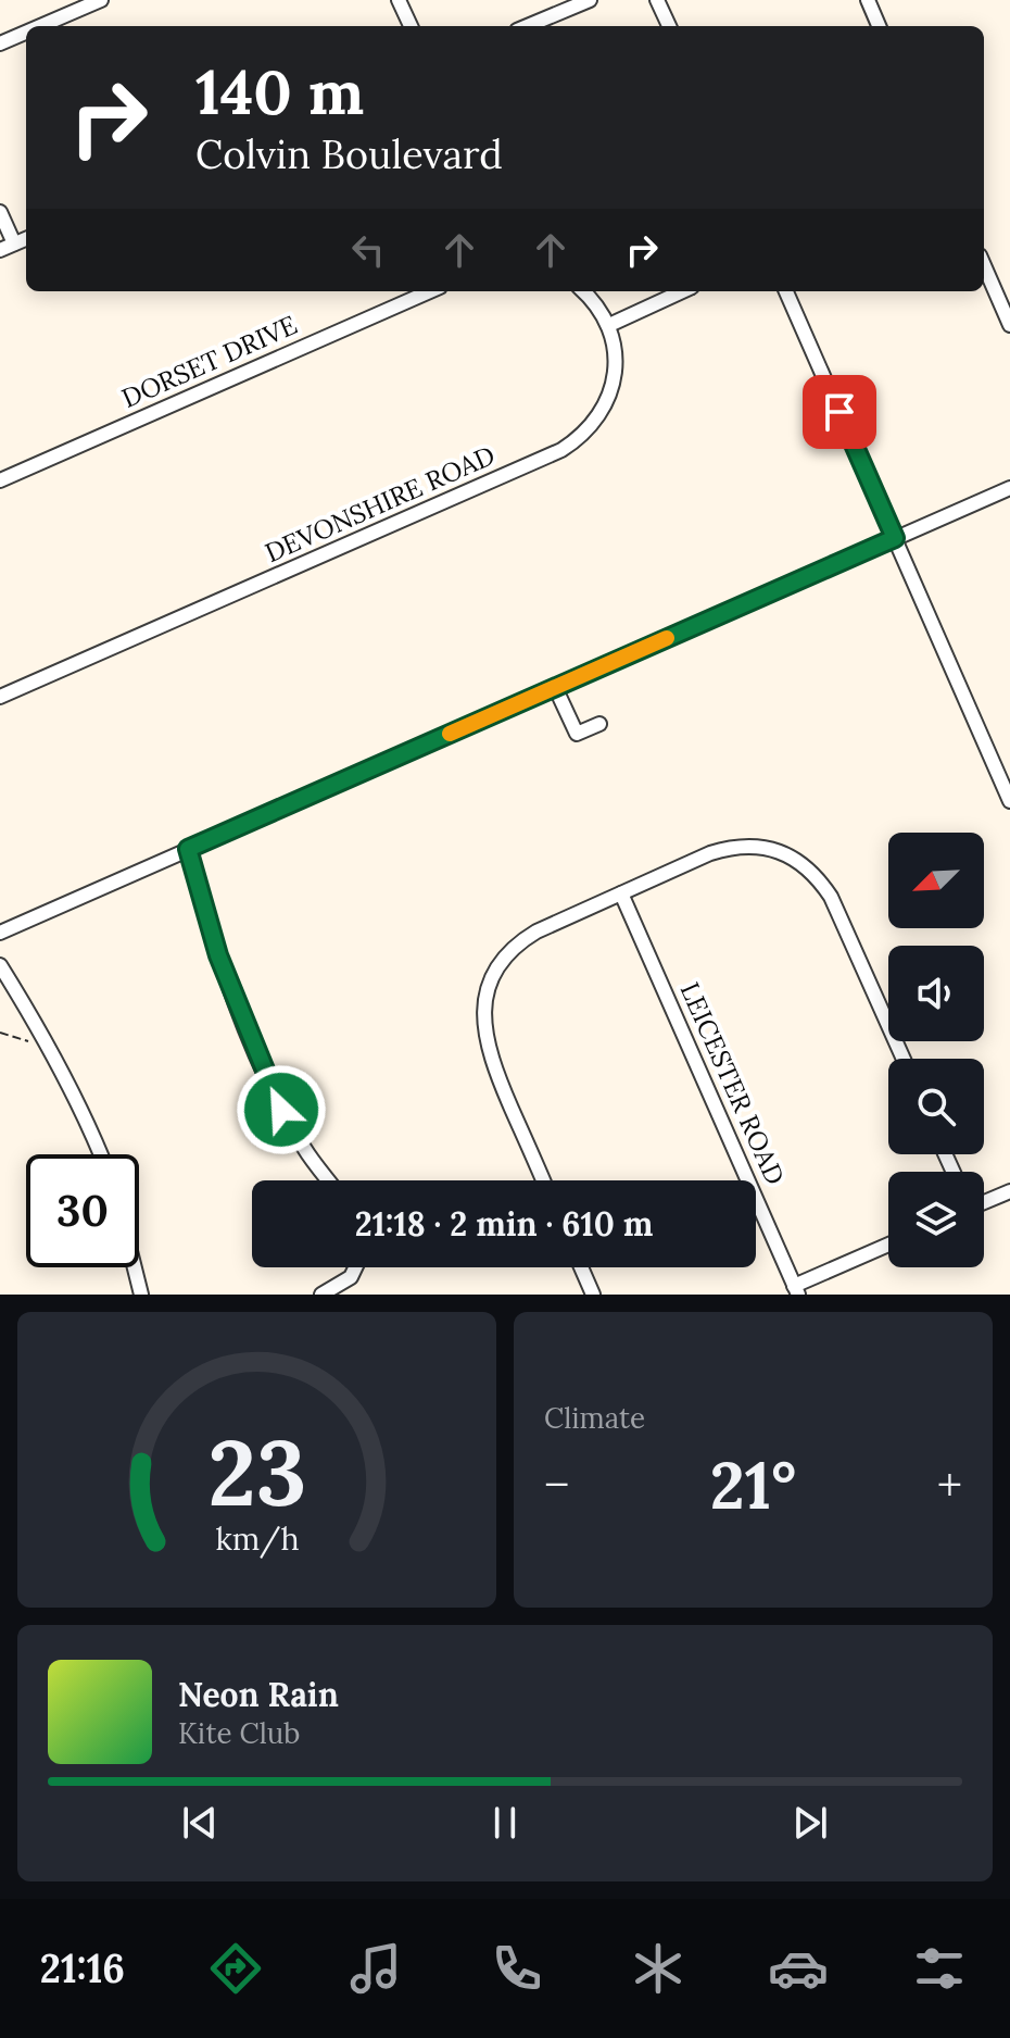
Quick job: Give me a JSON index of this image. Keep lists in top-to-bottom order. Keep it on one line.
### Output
{"streets":{"street":["DORSET DRIVE","DEVONSHIRE ROAD","LEICESTER ROAD"]},"north":"bottom left","page":{"turn":["140 m","Colvin Boulevard"],"limit":"30","trip":"21:18 · 2 min · 610 m","tile":"Climate","heat":["−","21°","+"],"song":["Neon Rain","Kite Club"],"tabs":"21:16","gauge":["23","km/h"]}}
